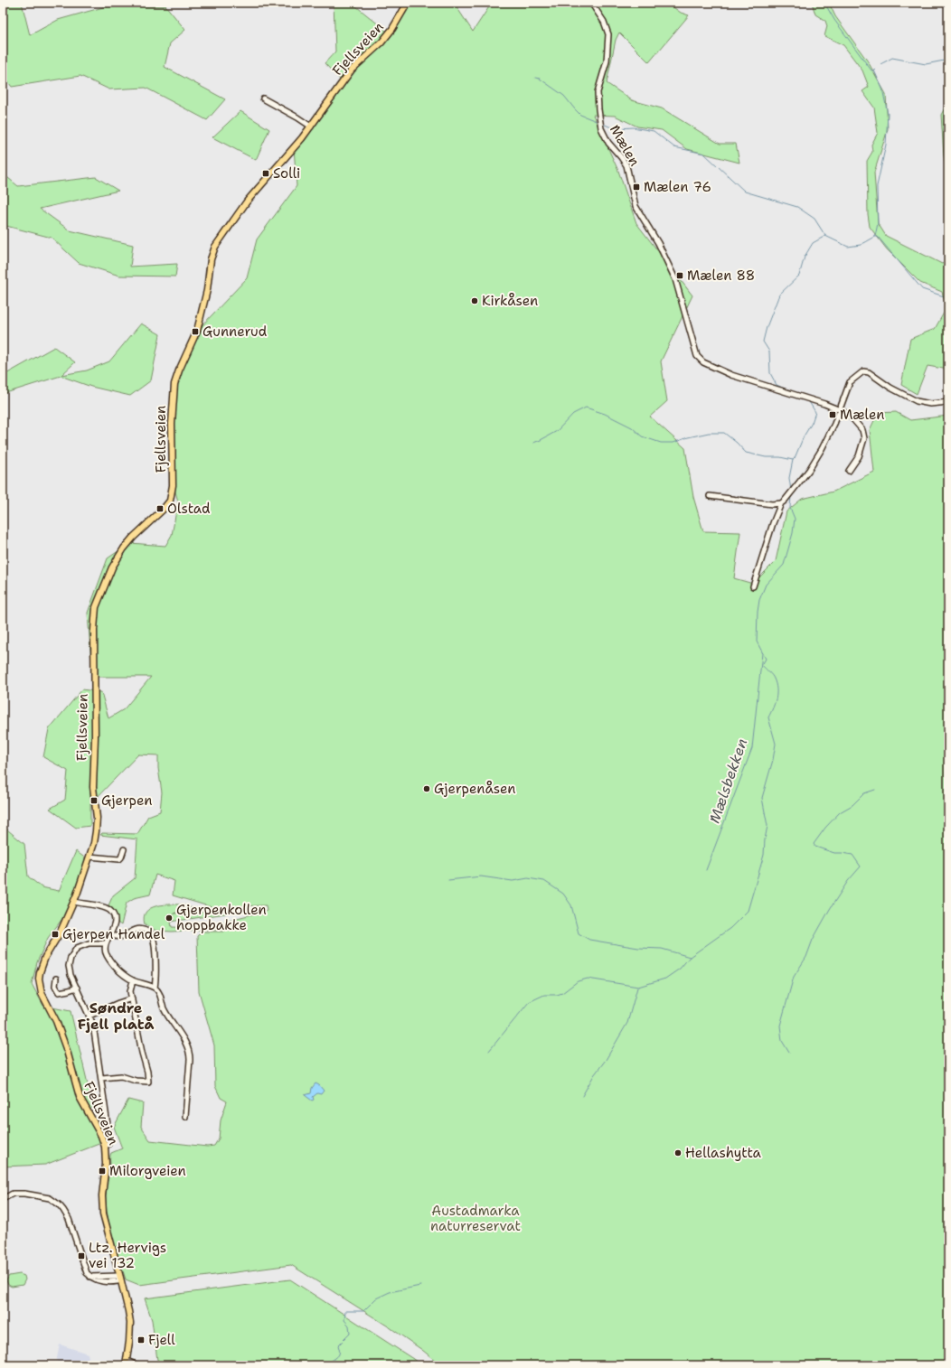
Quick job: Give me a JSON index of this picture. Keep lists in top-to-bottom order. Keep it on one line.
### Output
{"streets":{"main road":["Fjellsveien"],"street":["Mælen"]},"districts":["Søndre Fjell platå"],"water":["Mælsbekken"],"parks":["Austadmarka naturreservat"],"places":{"transit":["Solli","Mælen 76","Mælen 88","Gunnerud","Mælen","Olstad","Gjerpen","Gjerpen Handel","Milorgveien","Ltz. Hervigs vei 132","Fjell"],"other":["Kirkåsen","Gjerpenåsen","Gjerpenkollen hoppbakke","Hellashytta"]}}
